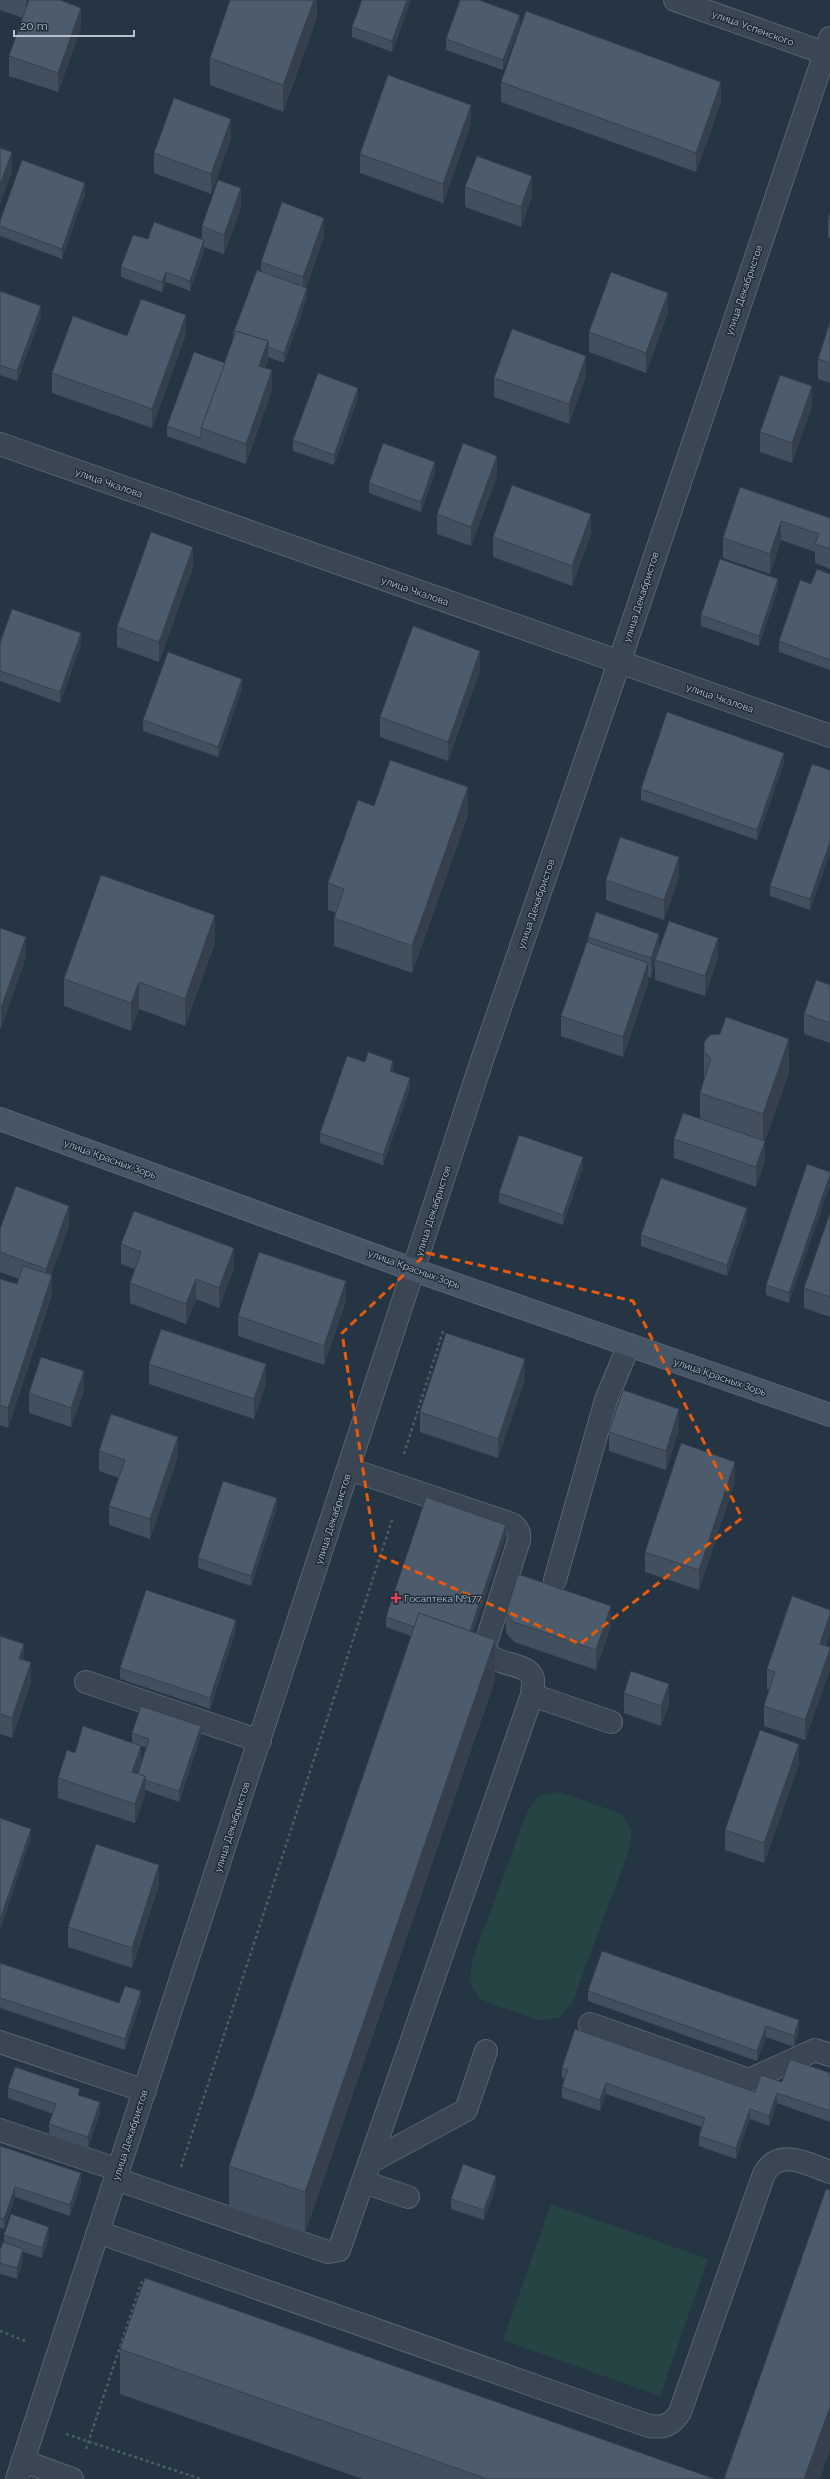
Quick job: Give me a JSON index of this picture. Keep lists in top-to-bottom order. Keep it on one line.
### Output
{"streets":{"main road":["улица Красных Зорь"],"street":["улица Успенского","улица Декабристов","улица Чкалова"]},"crossings":[["улица Успенского","улица Декабристов"],["улица Декабристов","улица Чкалова"],["улица Декабристов","улица Красных Зорь"]],"places":{"health":["Госаптека №177"]},"scale_bar":"20 m"}
